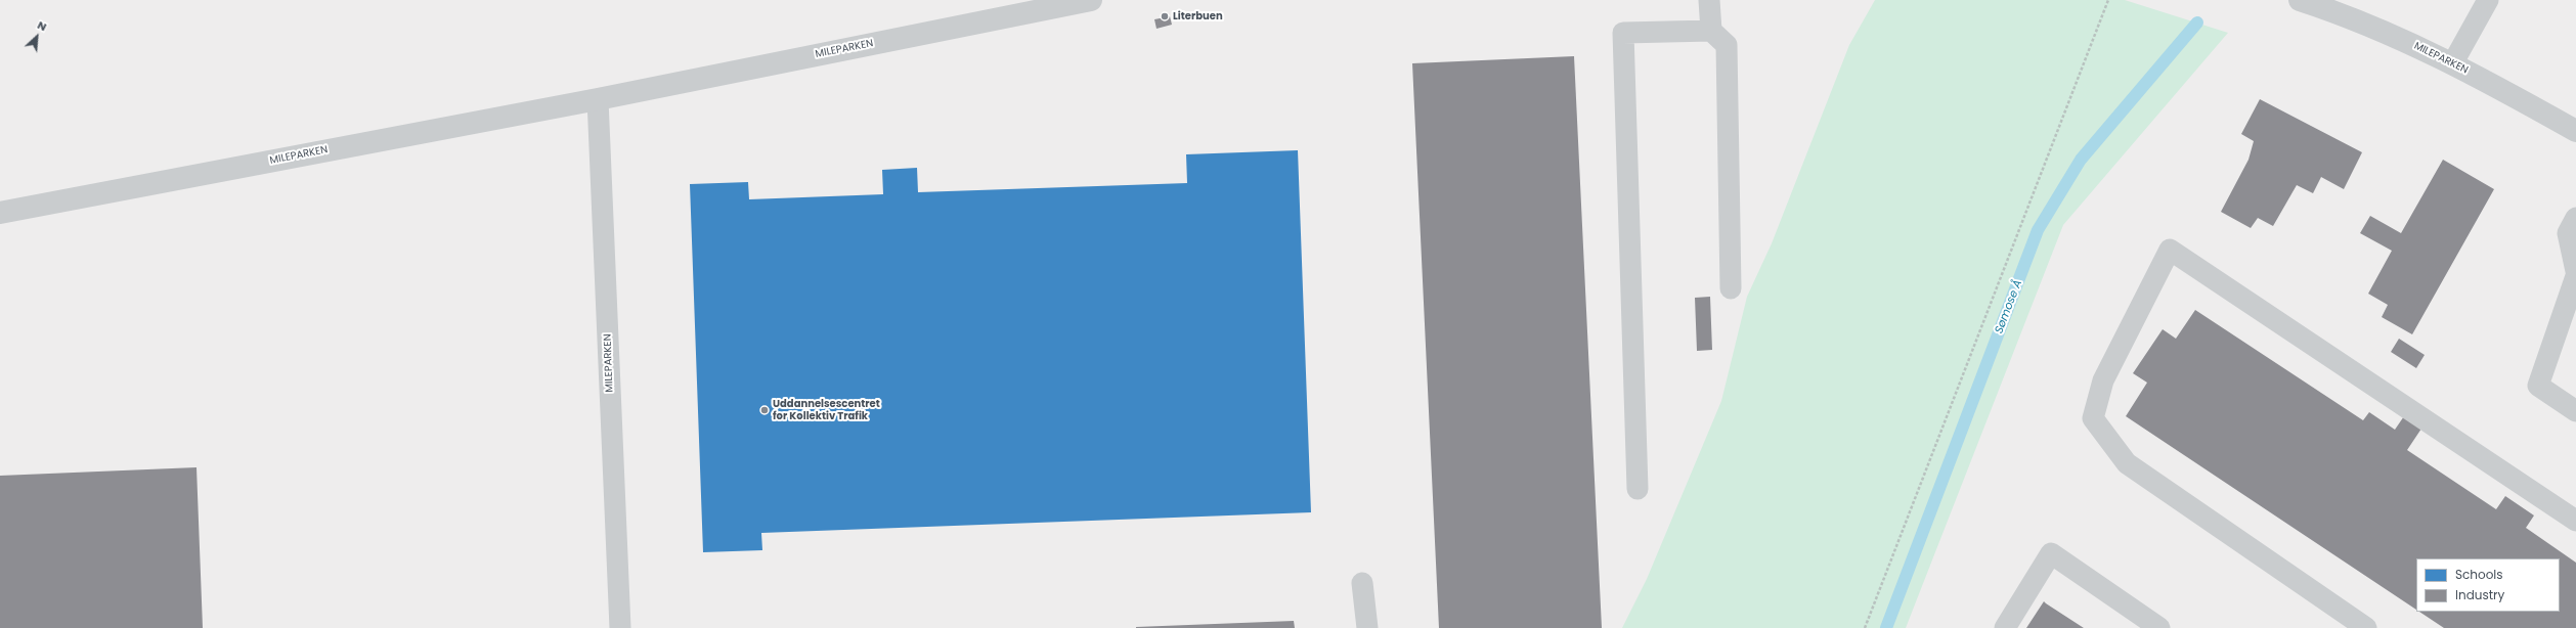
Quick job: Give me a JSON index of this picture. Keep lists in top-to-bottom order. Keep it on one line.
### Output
{"streets":{"street":["MILEPARKEN"]},"water":["Sømose Å"],"places":["Literbuen","Uddannelsescentret for Kollektiv Trafik"],"legend":["Schools","Industry"],"north":"top right"}
